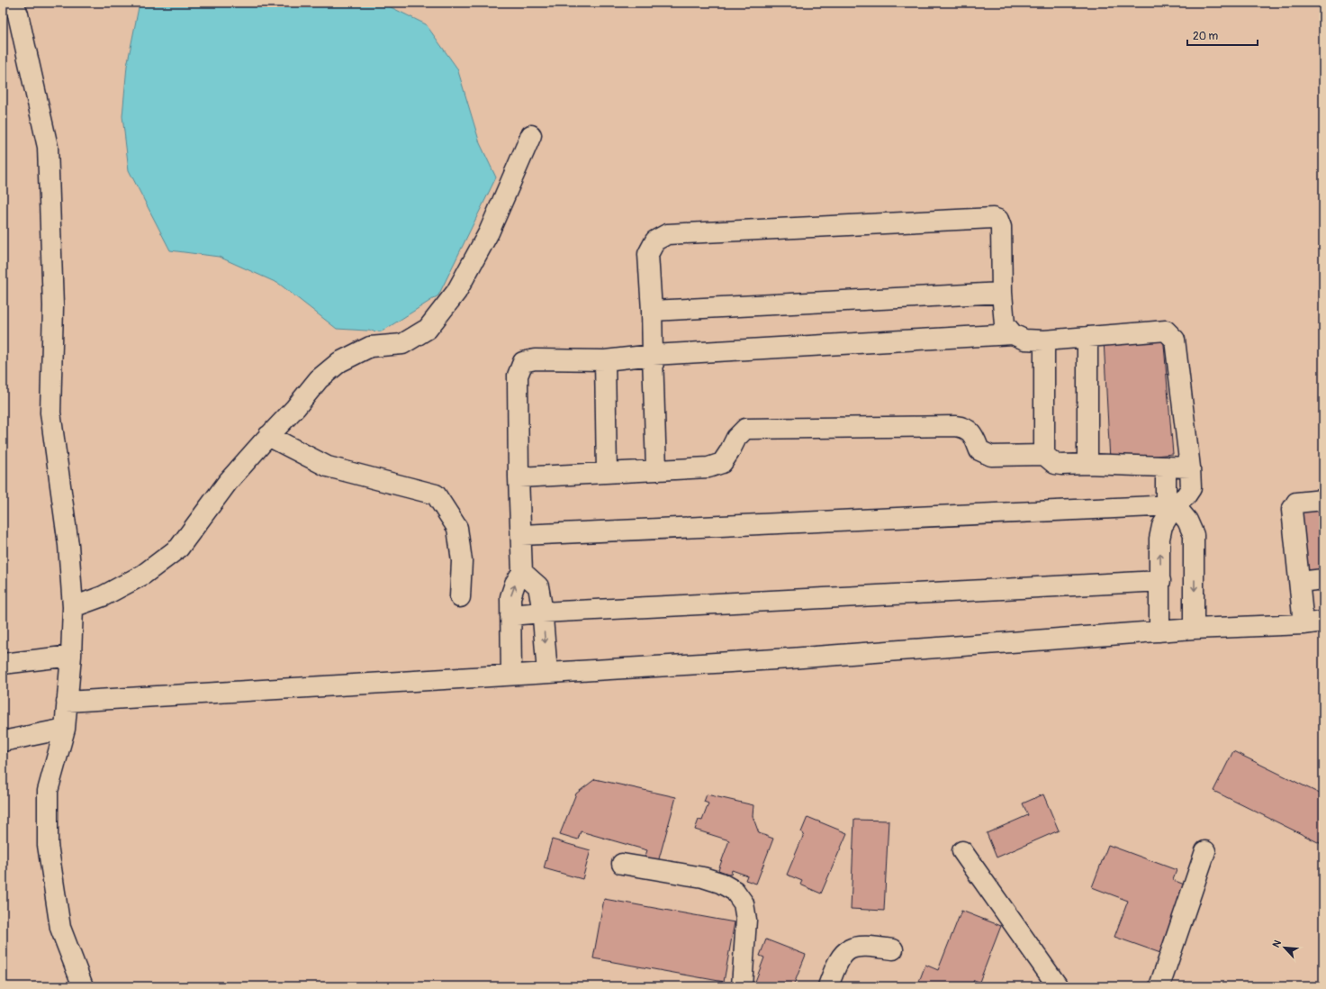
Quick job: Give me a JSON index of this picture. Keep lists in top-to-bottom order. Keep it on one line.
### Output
{"scale_bar":"20 m","north":"top left"}
